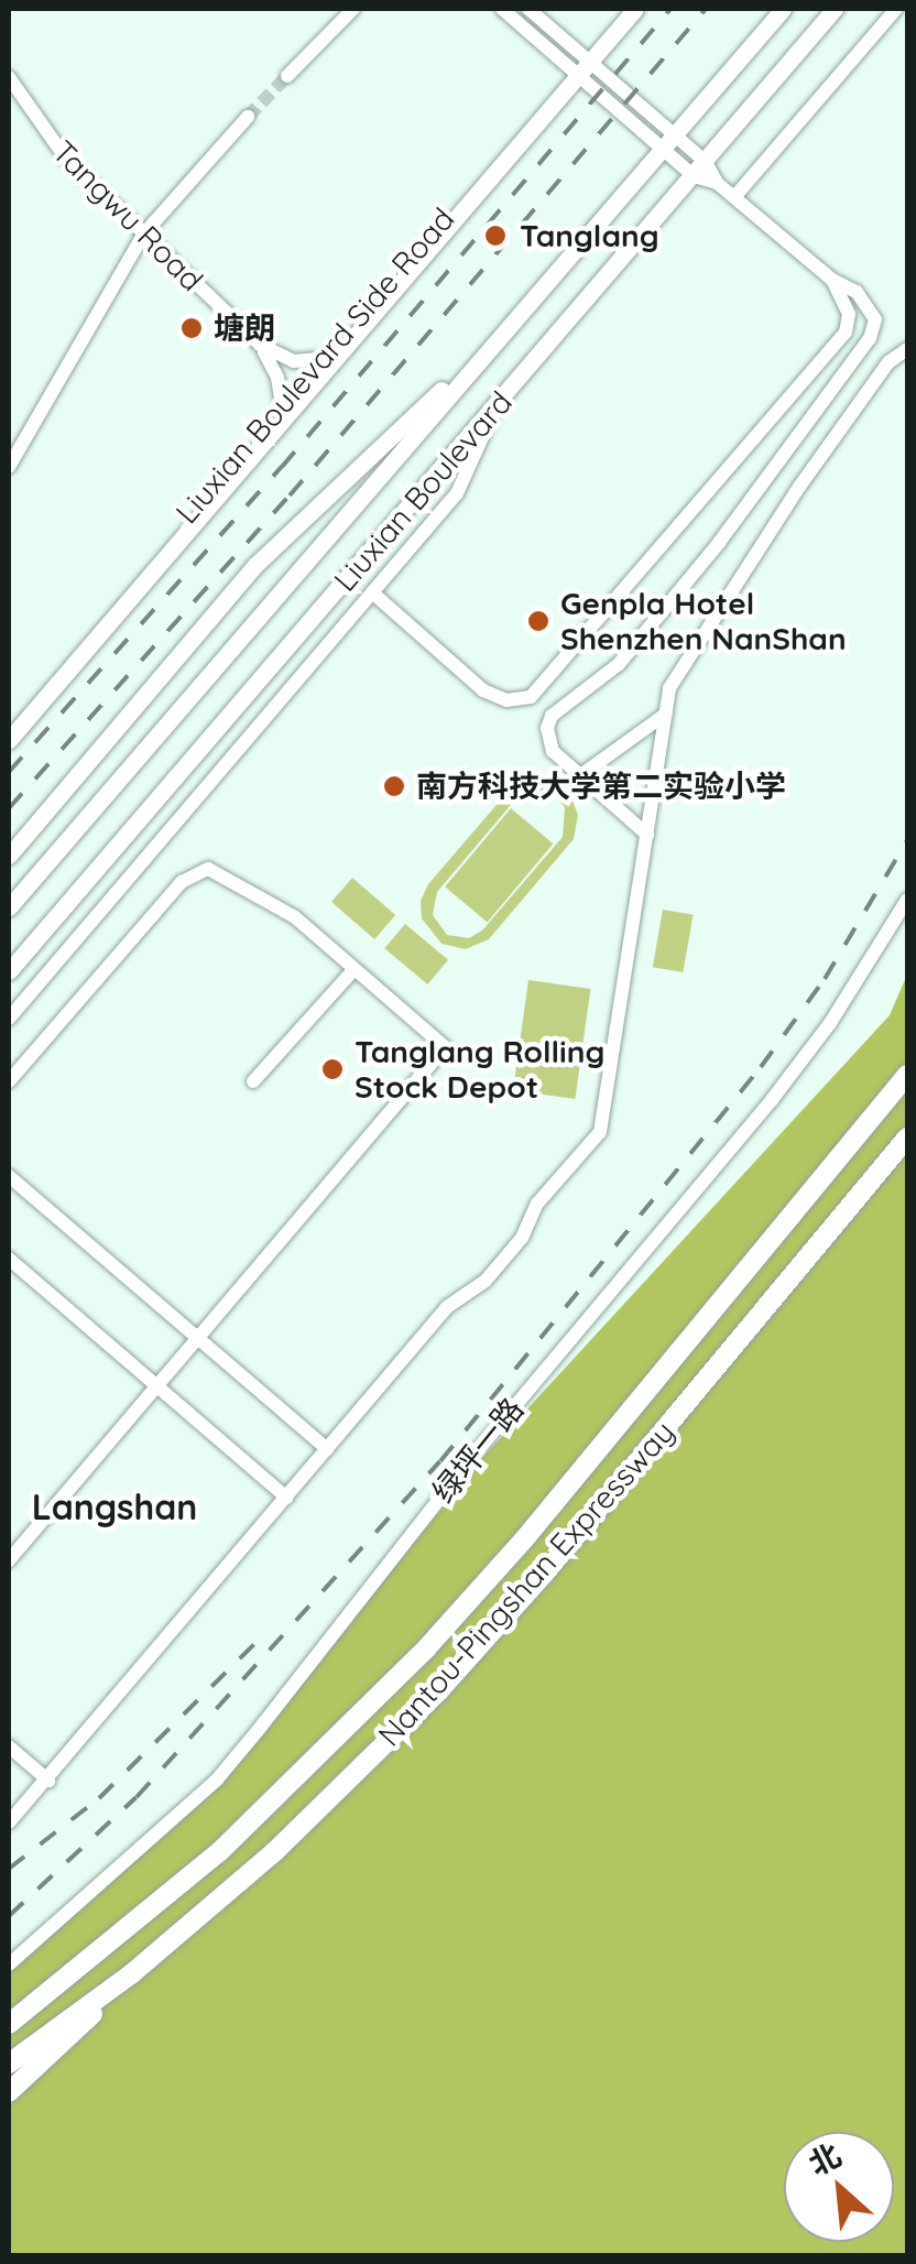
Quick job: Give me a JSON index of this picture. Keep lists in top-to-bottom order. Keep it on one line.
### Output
{"streets":{"highway":["Nantou-Pingshan Expressway"],"main road":["Liuxian Boulevard Side Road","Liuxian Boulevard"],"street":["Tangwu Road","绿坪一路"]},"crossings":[["Tangwu Road","Liuxian Boulevard Side Road"]],"districts":["Langshan"],"places":["Tanglang","塘朗","Genpla Hotel Shenzhen NanShan","南方科技大学第二实验小学","Tanglang Rolling Stock Depot"],"north":"top left"}
